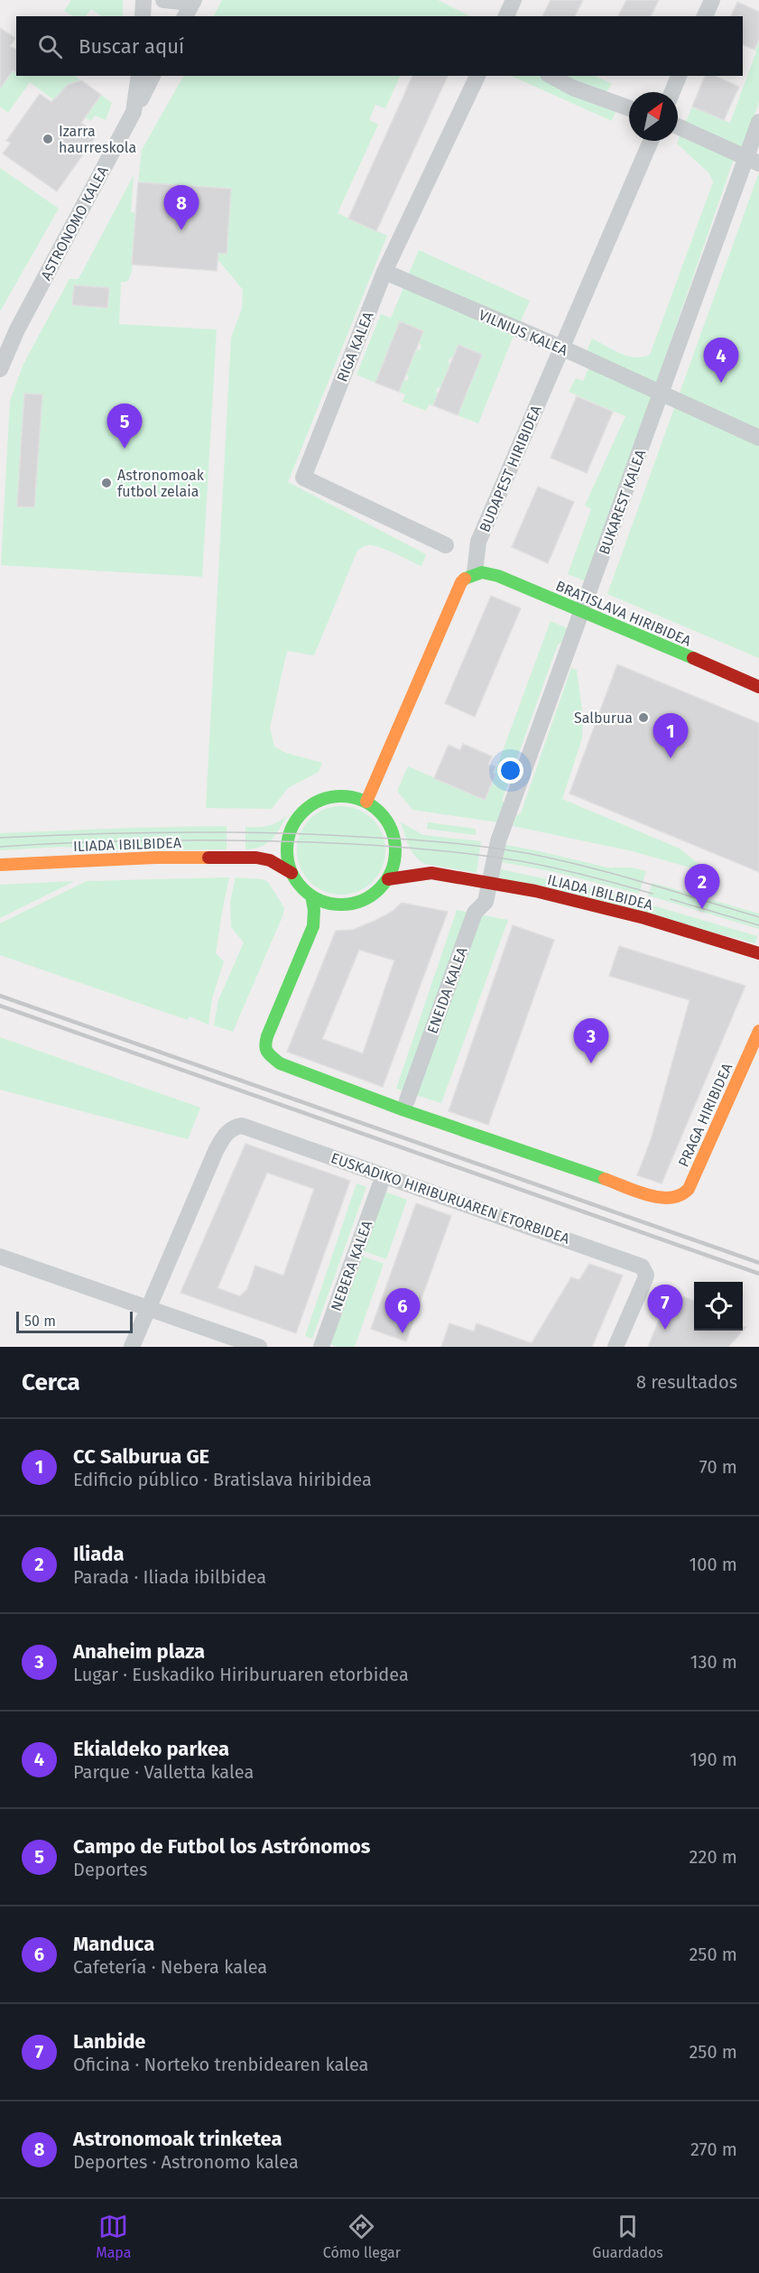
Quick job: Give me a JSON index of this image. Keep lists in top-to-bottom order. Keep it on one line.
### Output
{"streets":{"street":["ASTRONOMO KALEA","VILNIUS KALEA","RIGA KALEA","BUDAPEST HIRIBIDEA","BUKAREST KALEA","BRATISLAVA HIRIBIDEA","ILIADA IBILBIDEA","ENEIDA KALEA","PRAGA HIRIBIDEA","EUSKADIKO HIRIBURUAREN ETORBIDEA","NEBERA KALEA"]},"crossings":[["VILNIUS KALEA","RIGA KALEA"],["VILNIUS KALEA","BUDAPEST HIRIBIDEA"],["VILNIUS KALEA","BUKAREST KALEA"],["BUDAPEST HIRIBIDEA","BRATISLAVA HIRIBIDEA"],["BUKAREST KALEA","BRATISLAVA HIRIBIDEA"],["BUKAREST KALEA","ILIADA IBILBIDEA"],["BUKAREST KALEA","ENEIDA KALEA"],["ILIADA IBILBIDEA","ENEIDA KALEA"],["ILIADA IBILBIDEA","PRAGA HIRIBIDEA"]],"places":["Izarra haurreskola","Astronomoak futbol zelaia","Salburua"],"scale_bar":"50 m","north":"top right","page":{"search":"Buscar aquí","pins":["8","4","5","1","2","3","7","6"],"scale":"50 m","heading":["Cerca","8 resultados"],"list":[{"mark":"1","name":"CC Salburua GE","note":"Edificio público · Bratislava hiribidea","value":"70 m"},{"mark":"2","name":"Iliada","note":"Parada · Iliada ibilbidea","value":"100 m"},{"mark":"3","name":"Anaheim plaza","note":"Lugar · Euskadiko Hiriburuaren etorbidea","value":"130 m"},{"mark":"4","name":"Ekialdeko parkea","note":"Parque · Valletta kalea","value":"190 m"},{"mark":"5","name":"Campo de Futbol los Astrónomos","note":"Deportes","value":"220 m"},{"mark":"6","name":"Manduca","note":"Cafetería · Nebera kalea","value":"250 m"},{"mark":"7","name":"Lanbide","note":"Oficina · Norteko trenbidearen kalea","value":"250 m"},{"mark":"8","name":"Astronomoak trinketea","note":"Deportes · Astronomo kalea","value":"270 m"}],"nav":["Mapa","Cómo llegar","Guardados"]}}
